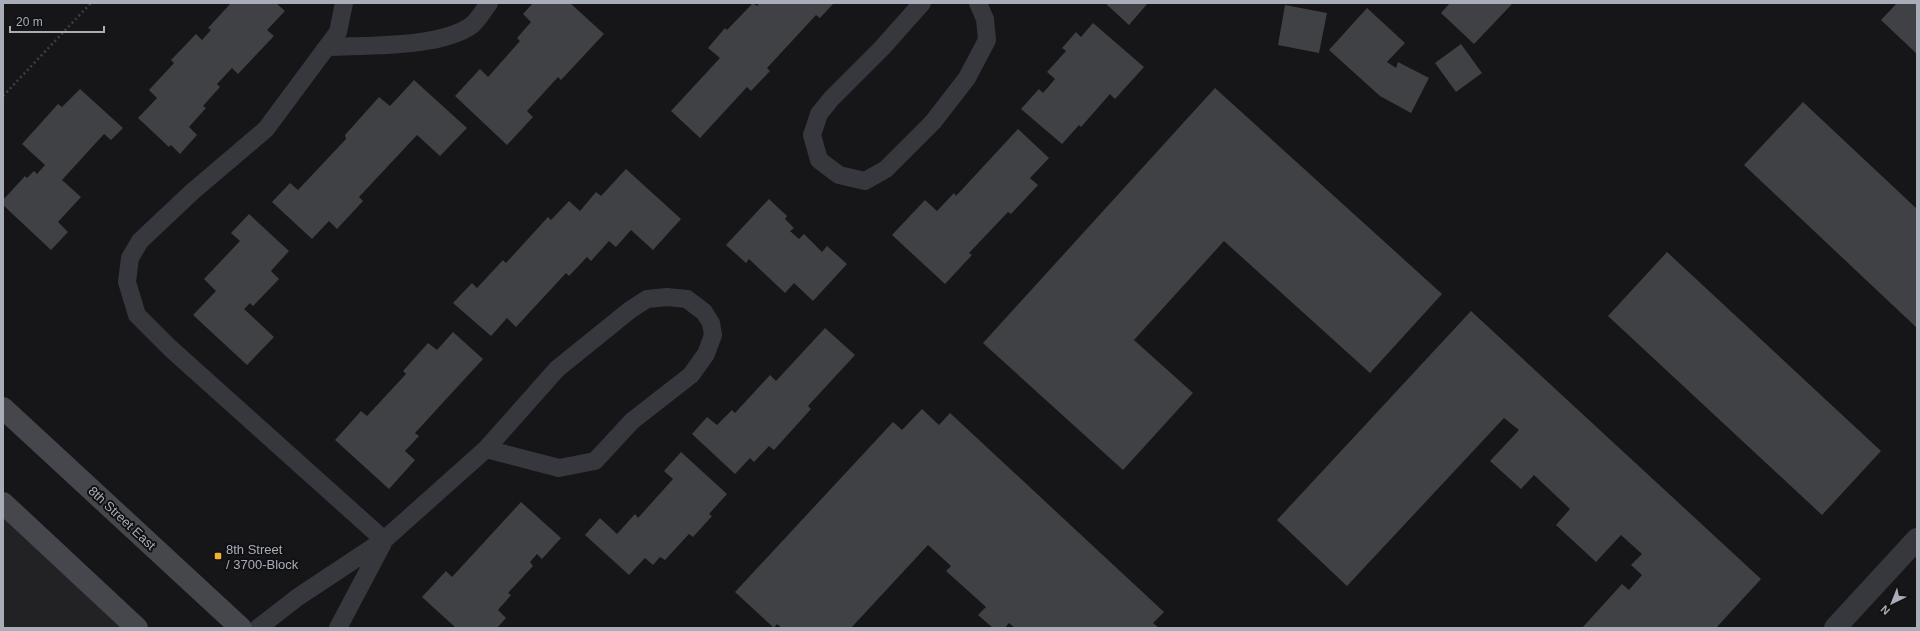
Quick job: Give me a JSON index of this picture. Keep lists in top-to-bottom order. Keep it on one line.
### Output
{"streets":{"main road":["8th Street East"]},"places":{"transit":["8th Street / 3700-Block"]},"scale_bar":"20 m","north":"bottom left"}
